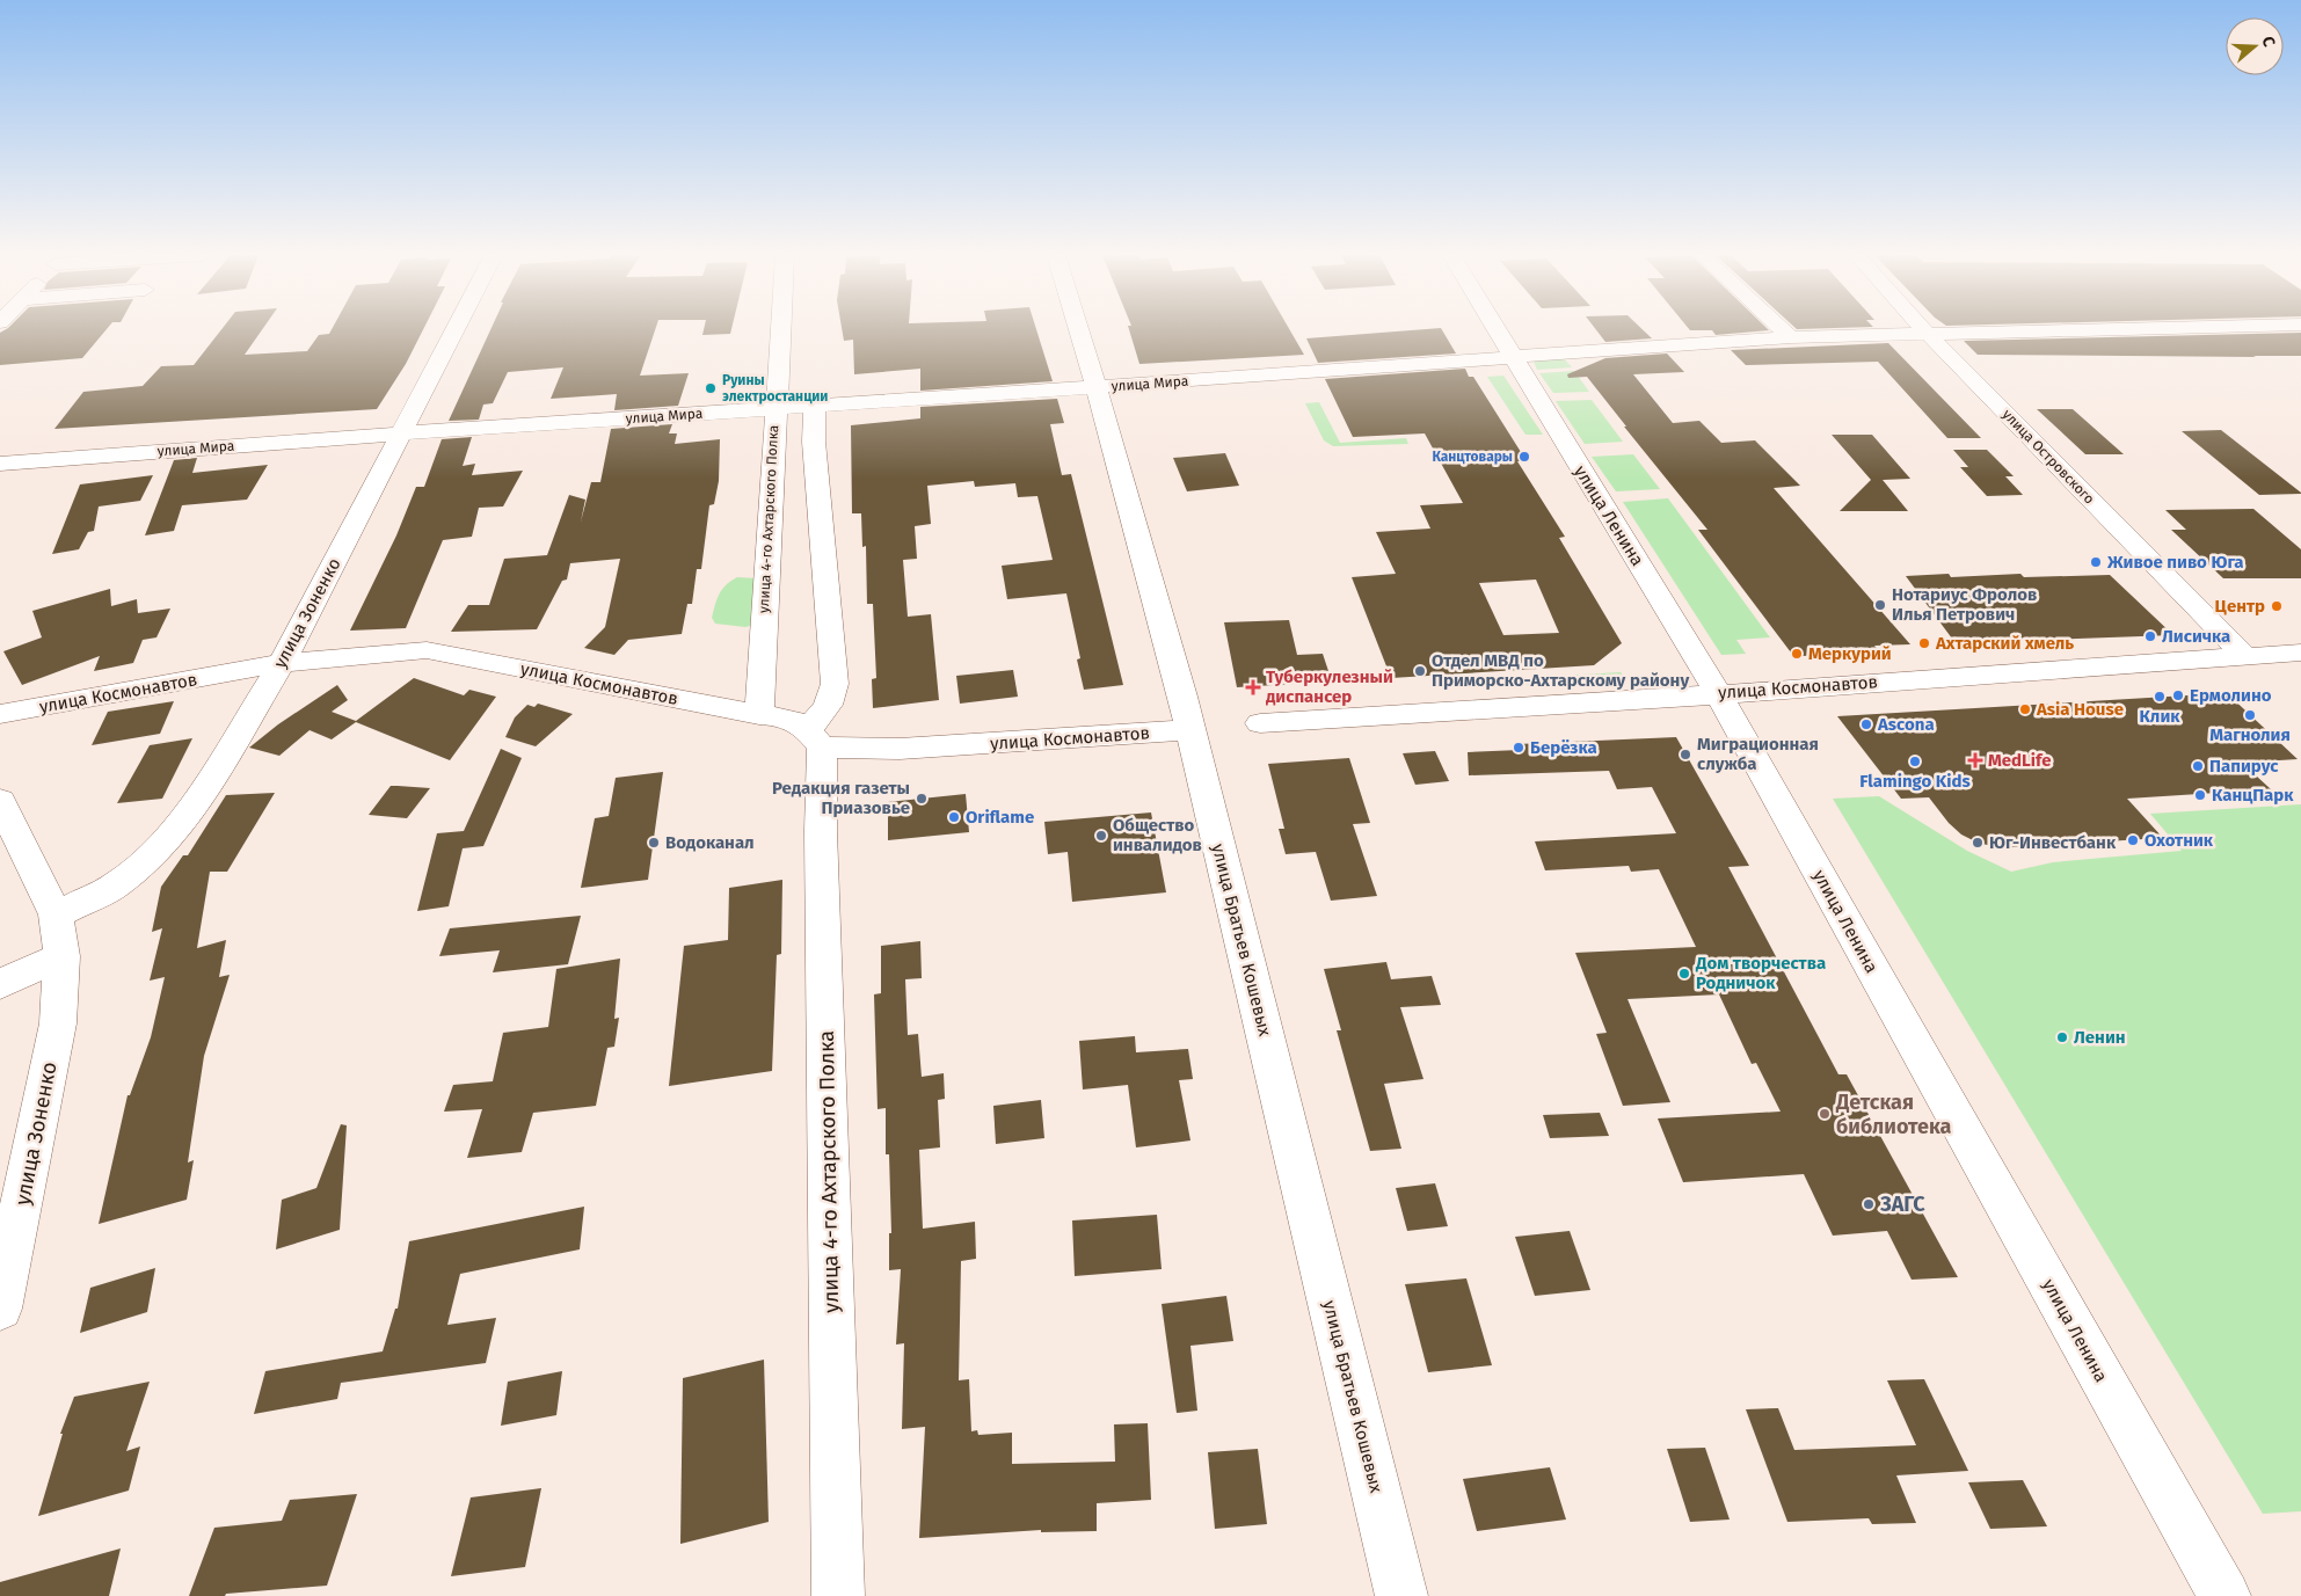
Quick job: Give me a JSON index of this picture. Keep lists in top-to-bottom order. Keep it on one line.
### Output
{"streets":{"street":["улица Мира","улица Островского","улица Ленина","улица 4-го Ахтарского Полка","улица Зоненко","улица Космонавтов","улица Братьев Кошевых"]},"crossings":[["улица Мира","улица Островского"],["улица Мира","улица Ленина"],["улица Мира","улица 4-го Ахтарского Полка"],["улица Мира","улица Зоненко"],["улица Мира","улица Братьев Кошевых"],["улица Островского","улица Космонавтов"],["улица Ленина","улица Космонавтов"],["улица 4-го Ахтарского Полка","улица Космонавтов"],["улица Зоненко","улица Космонавтов"],["улица Космонавтов","улица Братьев Кошевых"]],"places":{"other":["Руины электростанции","Канцтовары","Живое пиво Юга","Нотариус Фролов Илья Петрович","Центр","Лисичка","Ахтарский хмель","Меркурий","Отдел МВД по Приморско-Ахтарскому району","Ермолино","Клик","Asia House","Магнолия","Ascona","Берёзка","Миграционная служба","Flamingo Kids","Папирус","КанцПарк","Редакция газеты Приазовье","Oriflame","Общество инвалидов","Охотник","Водоканал","Юг-Инвестбанк","Дом творчества Родничок","Ленин","Детская библиотека","ЗАГС"],"health":["Туберкулезный диспансер","MedLife"]},"north":"right"}
